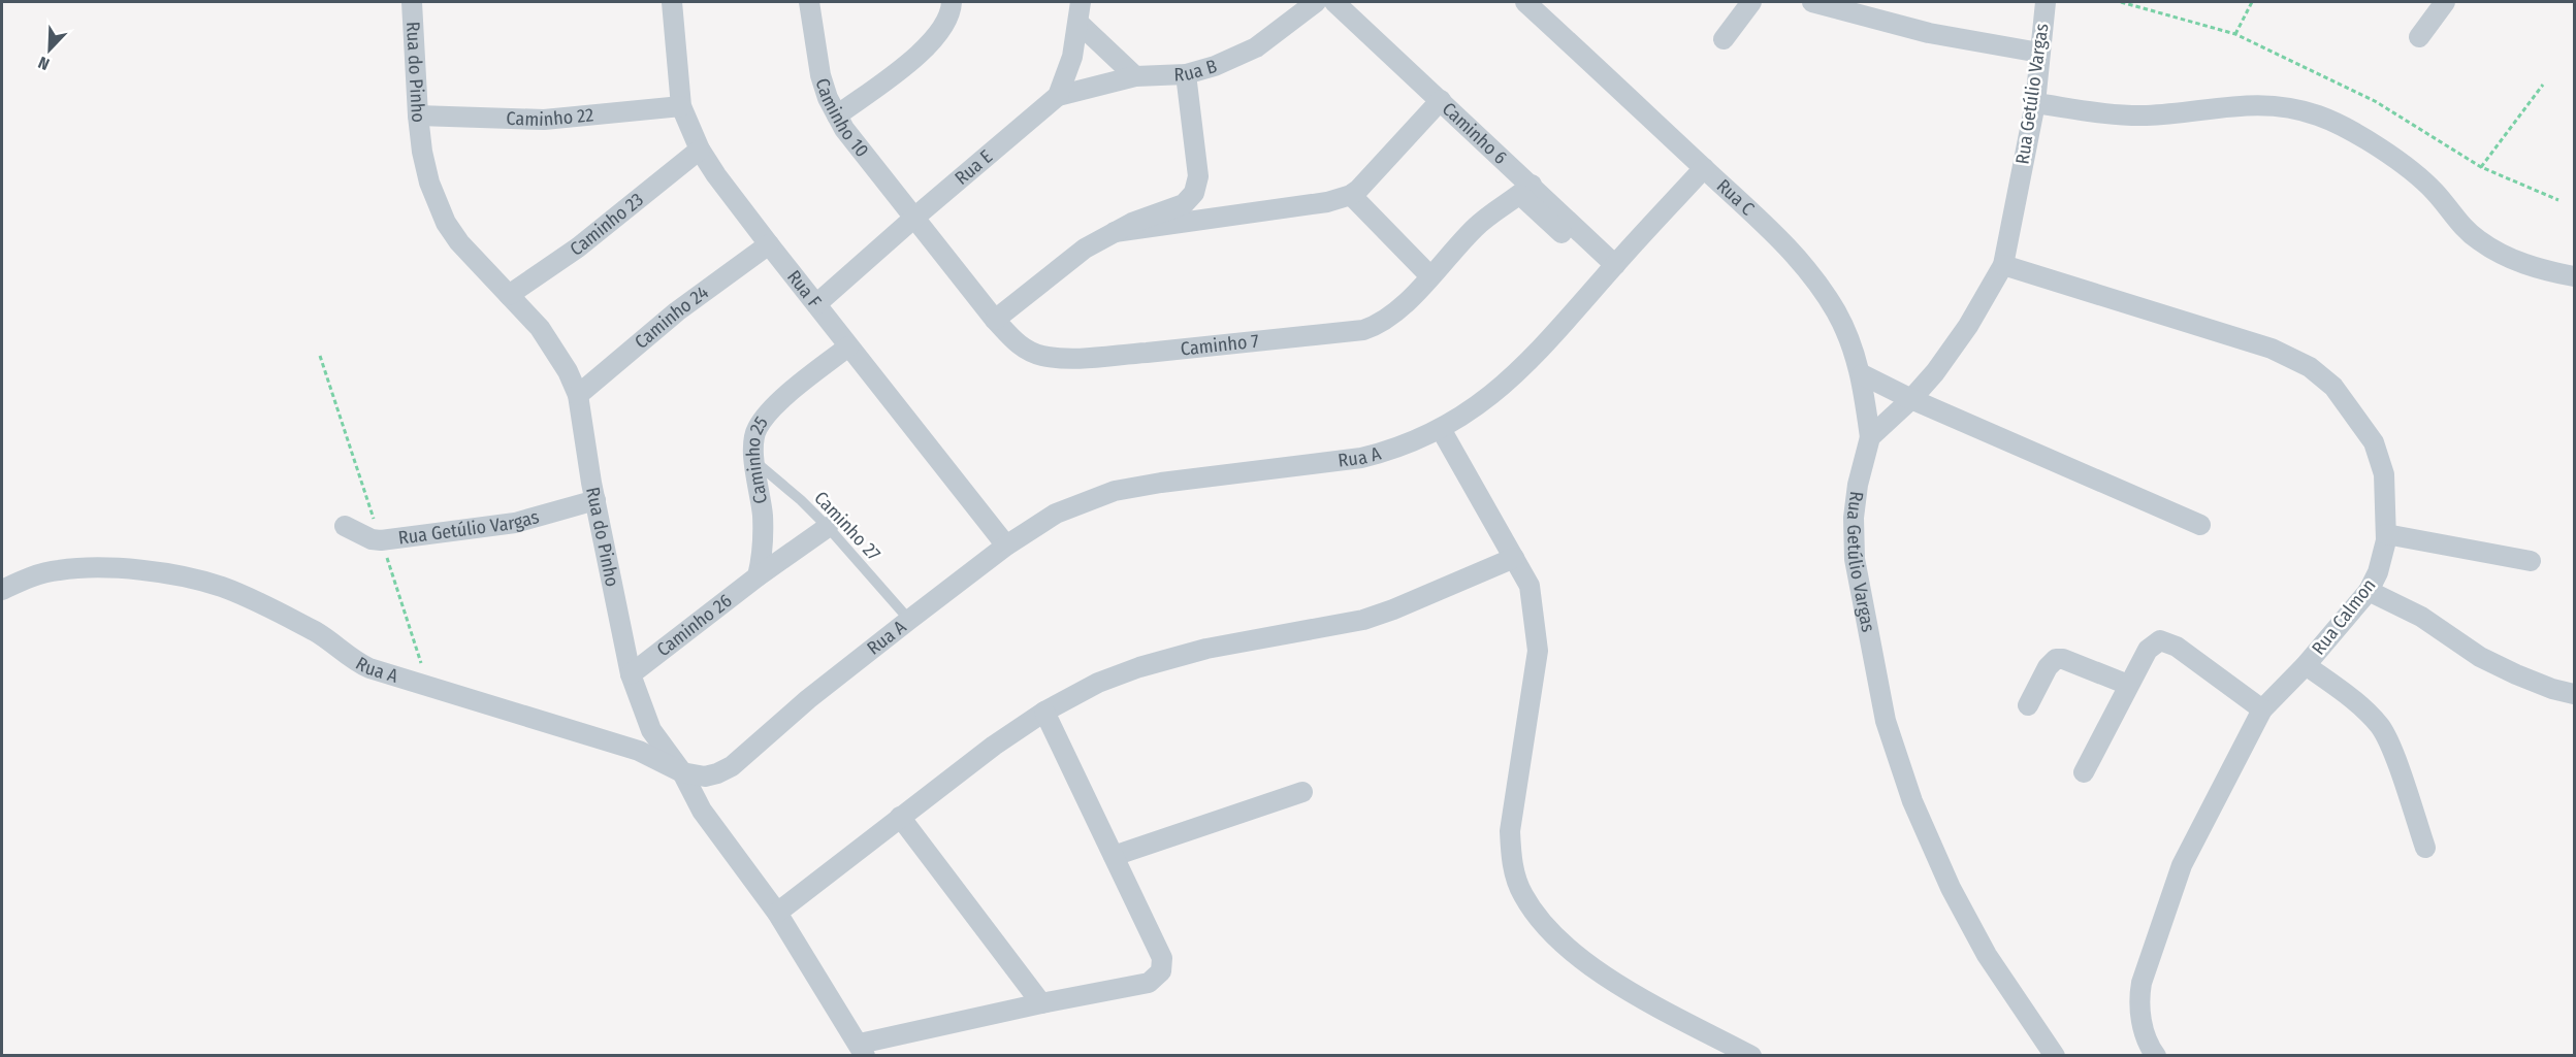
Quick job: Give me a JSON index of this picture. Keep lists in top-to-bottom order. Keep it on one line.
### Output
{"streets":{"street":["Rua B","Rua do Pinho","Rua Getúlio Vargas","Caminho 22","Caminho 10","Caminho 6","Rua E","Rua C","Caminho 23","Rua F","Caminho 24","Caminho 7","Rua A","Caminho 25","Rua Calmon","Caminho 26"],"lane":["Caminho 27"]},"crossings":[["Rua B","Rua E"],["Rua do Pinho","Rua Getúlio Vargas"],["Rua do Pinho","Caminho 22"],["Rua do Pinho","Caminho 23"],["Rua do Pinho","Caminho 24"],["Rua do Pinho","Rua A"],["Rua do Pinho","Caminho 26"],["Rua Getúlio Vargas","Rua C"],["Rua Getúlio Vargas","Rua Calmon"],["Caminho 22","Rua F"],["Caminho 10","Rua E"],["Caminho 10","Caminho 7"],["Caminho 6","Caminho 7"],["Caminho 6","Rua A"],["Rua E","Rua F"],["Rua E","Caminho 7"],["Rua C","Rua A"],["Caminho 23","Rua F"],["Rua F","Caminho 24"],["Rua F","Rua A"],["Rua F","Caminho 25"],["Rua A","Caminho 27"],["Caminho 25","Caminho 27"],["Caminho 25","Caminho 26"],["Caminho 27","Caminho 26"]],"north":"bottom left"}
